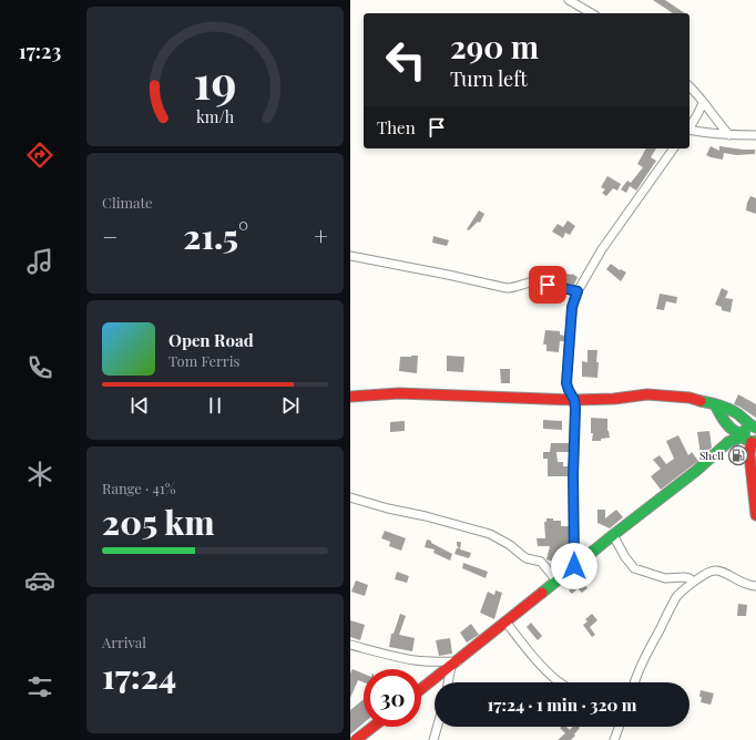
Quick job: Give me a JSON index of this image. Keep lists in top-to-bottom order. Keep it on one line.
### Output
{"places":{"fuel station":["Shell"]},"page":{"tabs":"17:23","turn":["290 m","Turn left"],"then":"Then","tile":["Climate",["Range · 41%","205 km"],["Arrival","17:24"]],"heat":["−","21.5°","+"],"song":["Open Road","Tom Ferris"],"limit":"30","trip":"17:24 · 1 min · 320 m","gauge":["19","km/h"]}}
